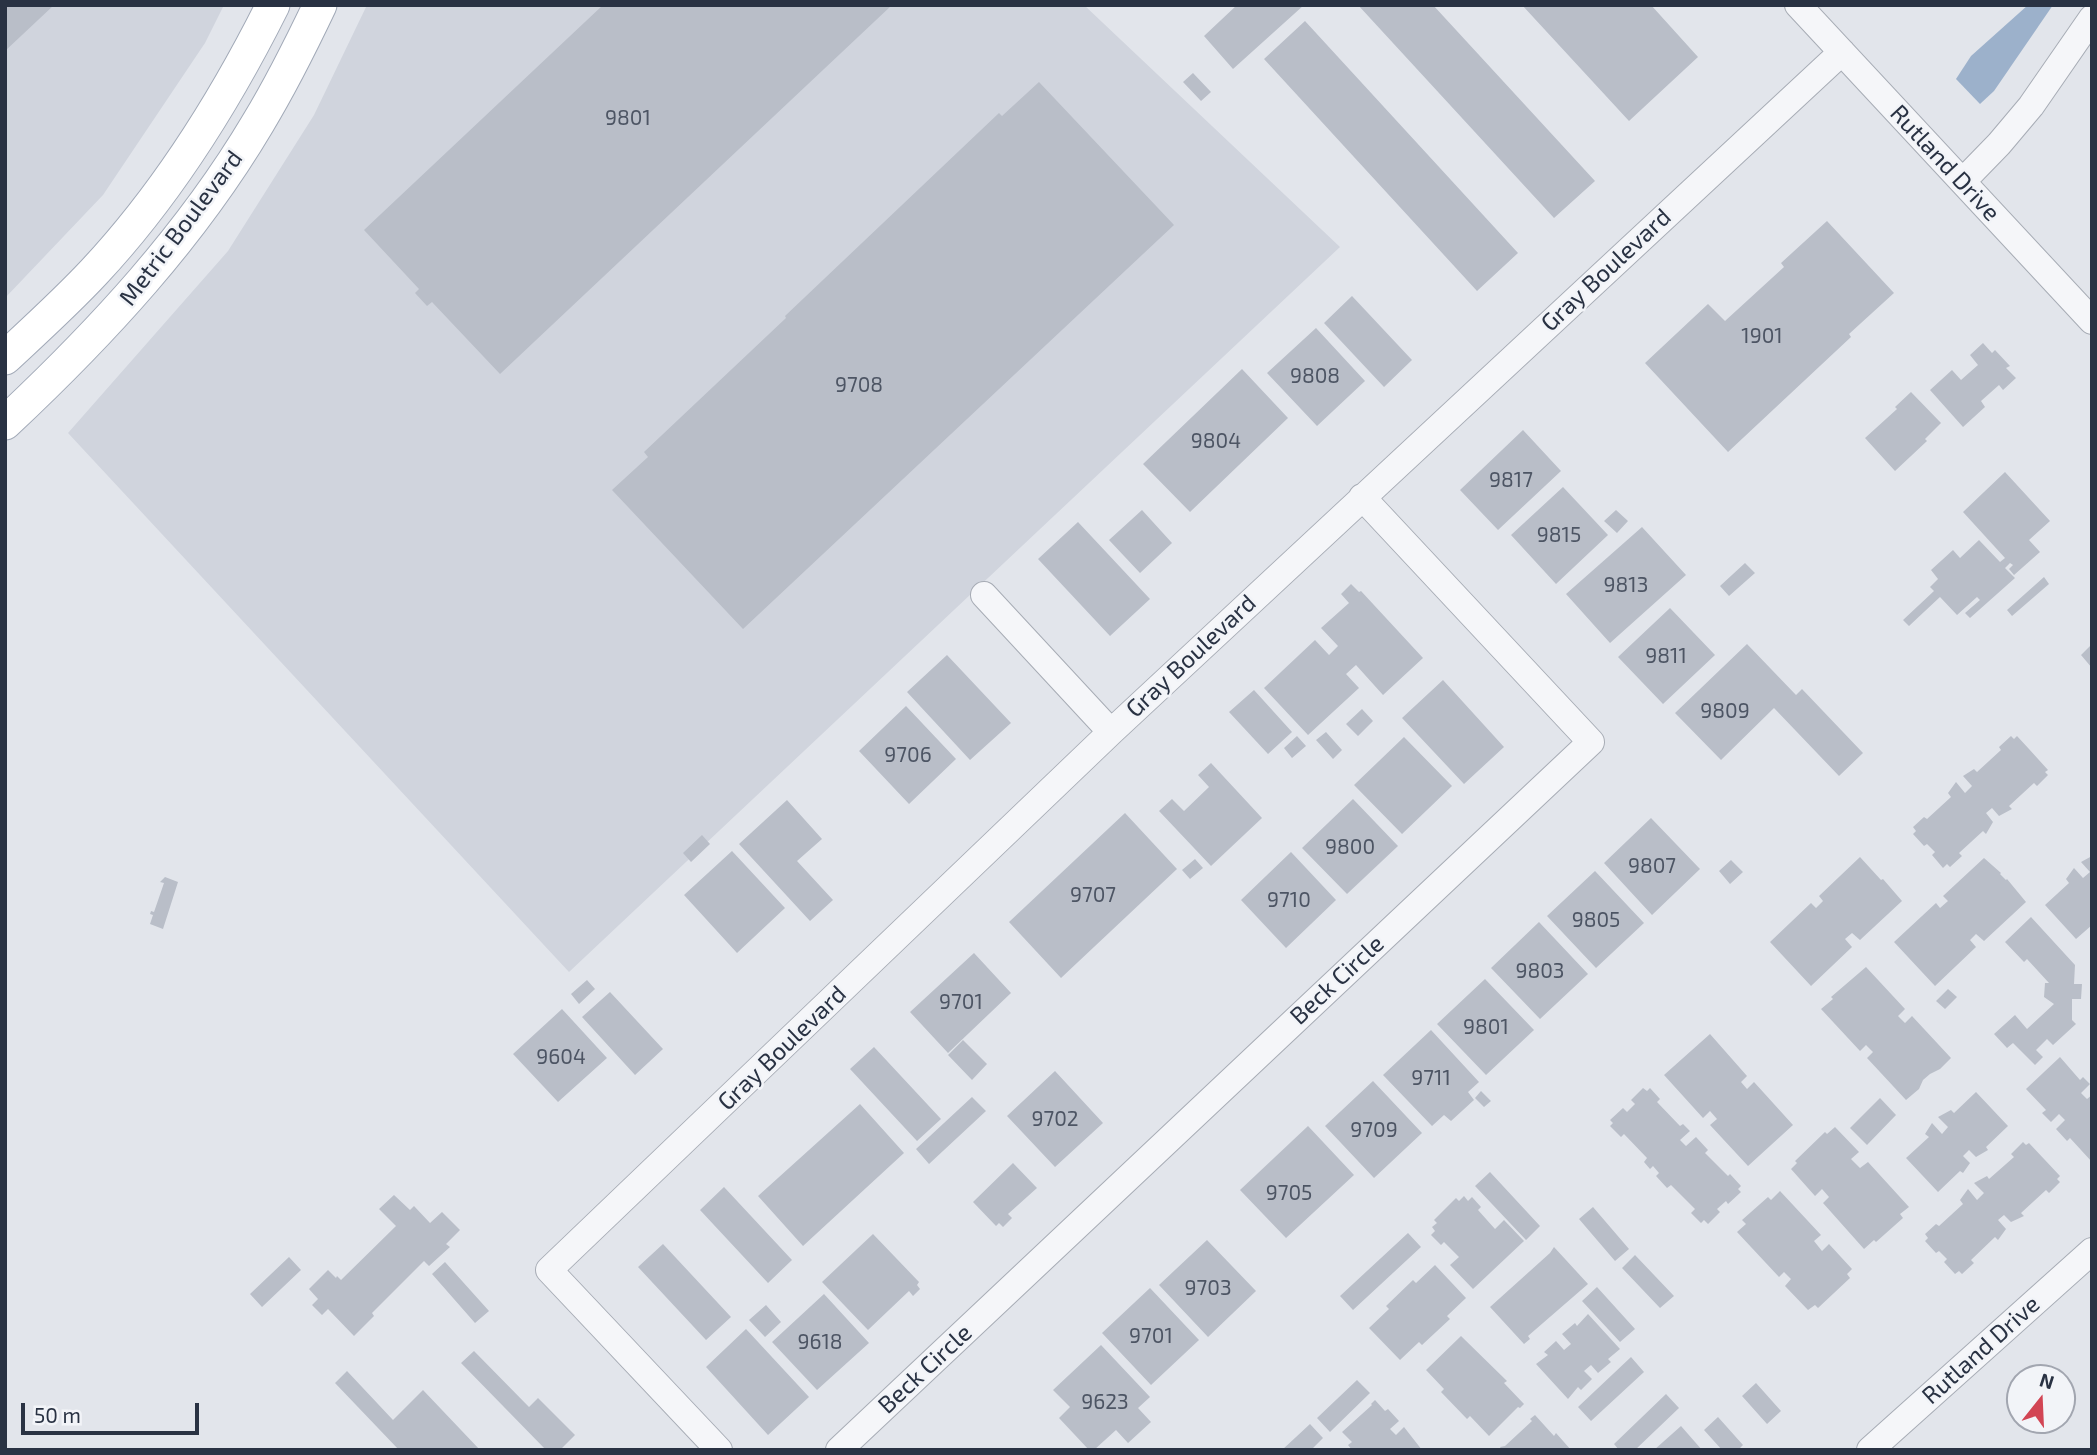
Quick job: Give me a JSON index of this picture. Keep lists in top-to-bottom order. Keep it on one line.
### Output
{"streets":{"main road":["Metric Boulevard"],"street":["Rutland Drive","Gray Boulevard","Beck Circle"]},"crossings":[["Rutland Drive","Gray Boulevard"],["Gray Boulevard","Beck Circle"]],"house_numbers":["9801","1901","9808","9708","9804","9817","9815","9813","9811","9809","9706","9800","9807","9707","9710","9805","9803","9701","9801","9604","9711","9702","9709","9705","9703","9701","9618","9623"],"scale_bar":"50 m","north":"top"}
